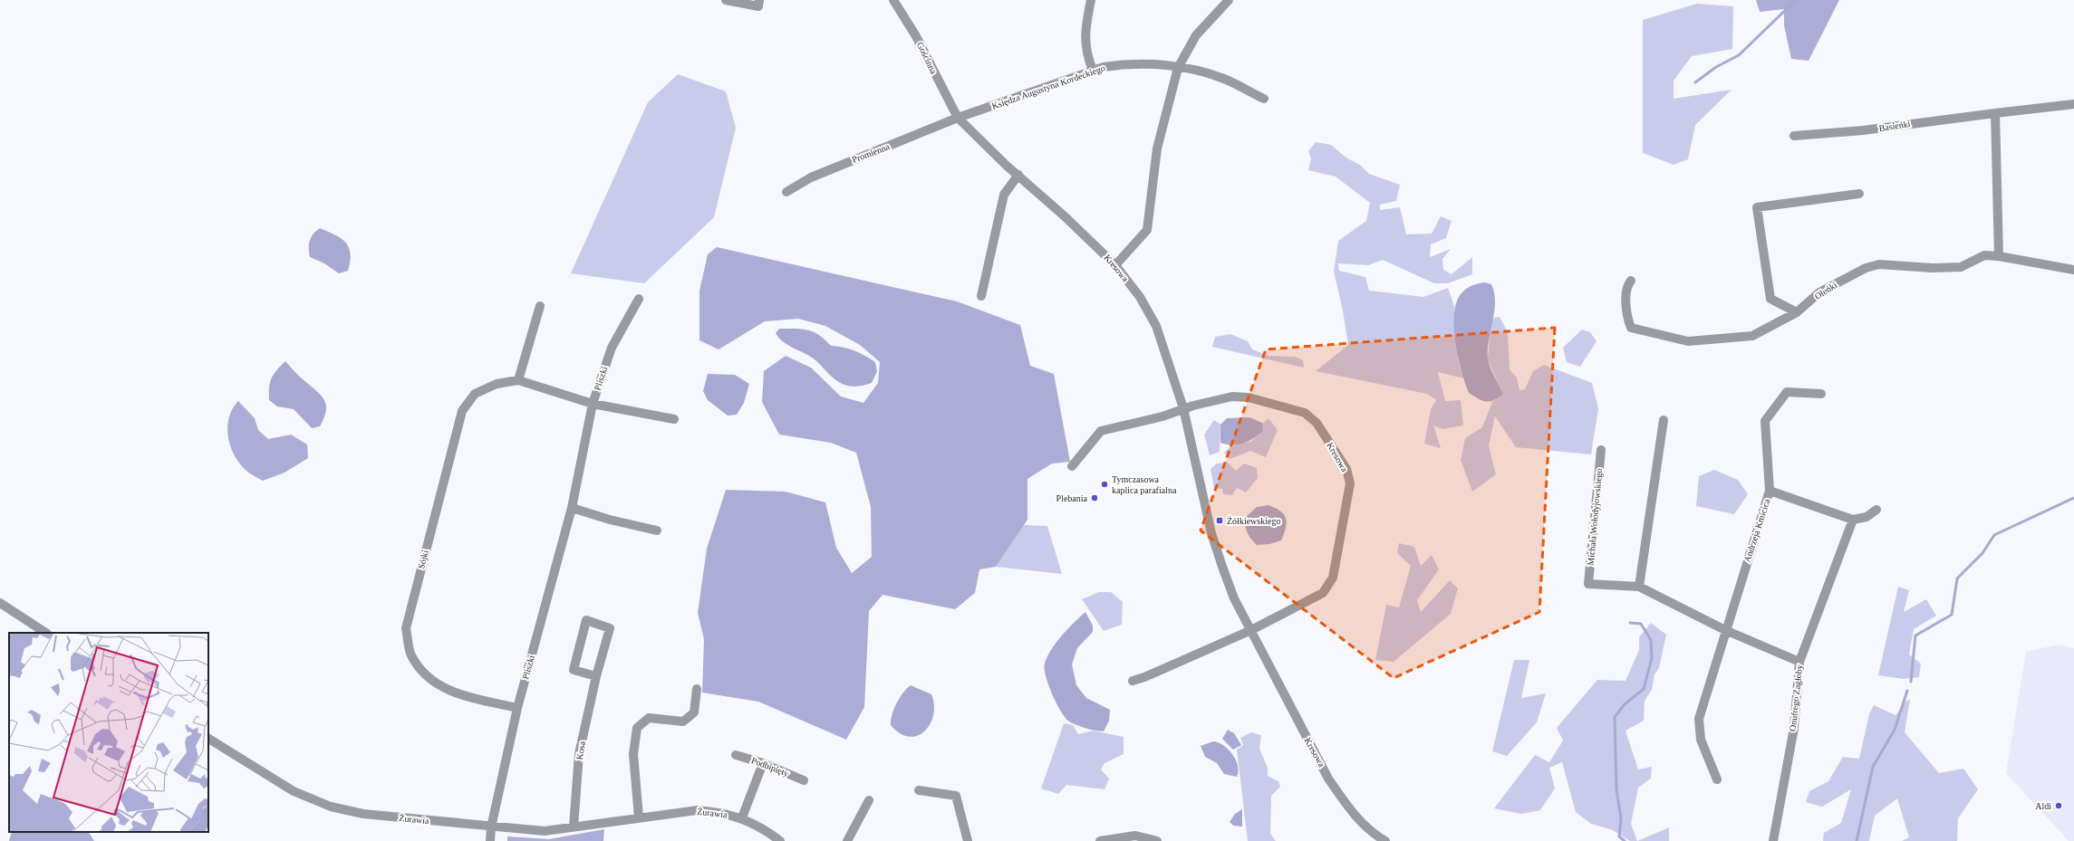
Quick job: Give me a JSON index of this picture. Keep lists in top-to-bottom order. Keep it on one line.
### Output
{"streets":{"street":["Gościnna","Księdza Augustyna Kordeckiego","Basieńki","Promienna","Kresowa","Oleńki","Pliszki","Michała Wołodyjowskiego","Andrzeja Kmicica","Sójki","Onufrego Zagłoby","Kosa","Podbipięty","Żurawia"]},"crossings":[["Gościnna","Księdza Augustyna Kordeckiego"],["Gościnna","Promienna"],["Gościnna","Kresowa"],["Księdza Augustyna Kordeckiego","Promienna"],["Księdza Augustyna Kordeckiego","Kresowa"],["Promienna","Kresowa"],["Pliszki","Sójki"],["Pliszki","Żurawia"],["Kosa","Żurawia"]],"places":{"other":["Tymczasowa kaplica parafialna","Plebania","Aldi"],"transit":["Żółkiewskiego"]}}
